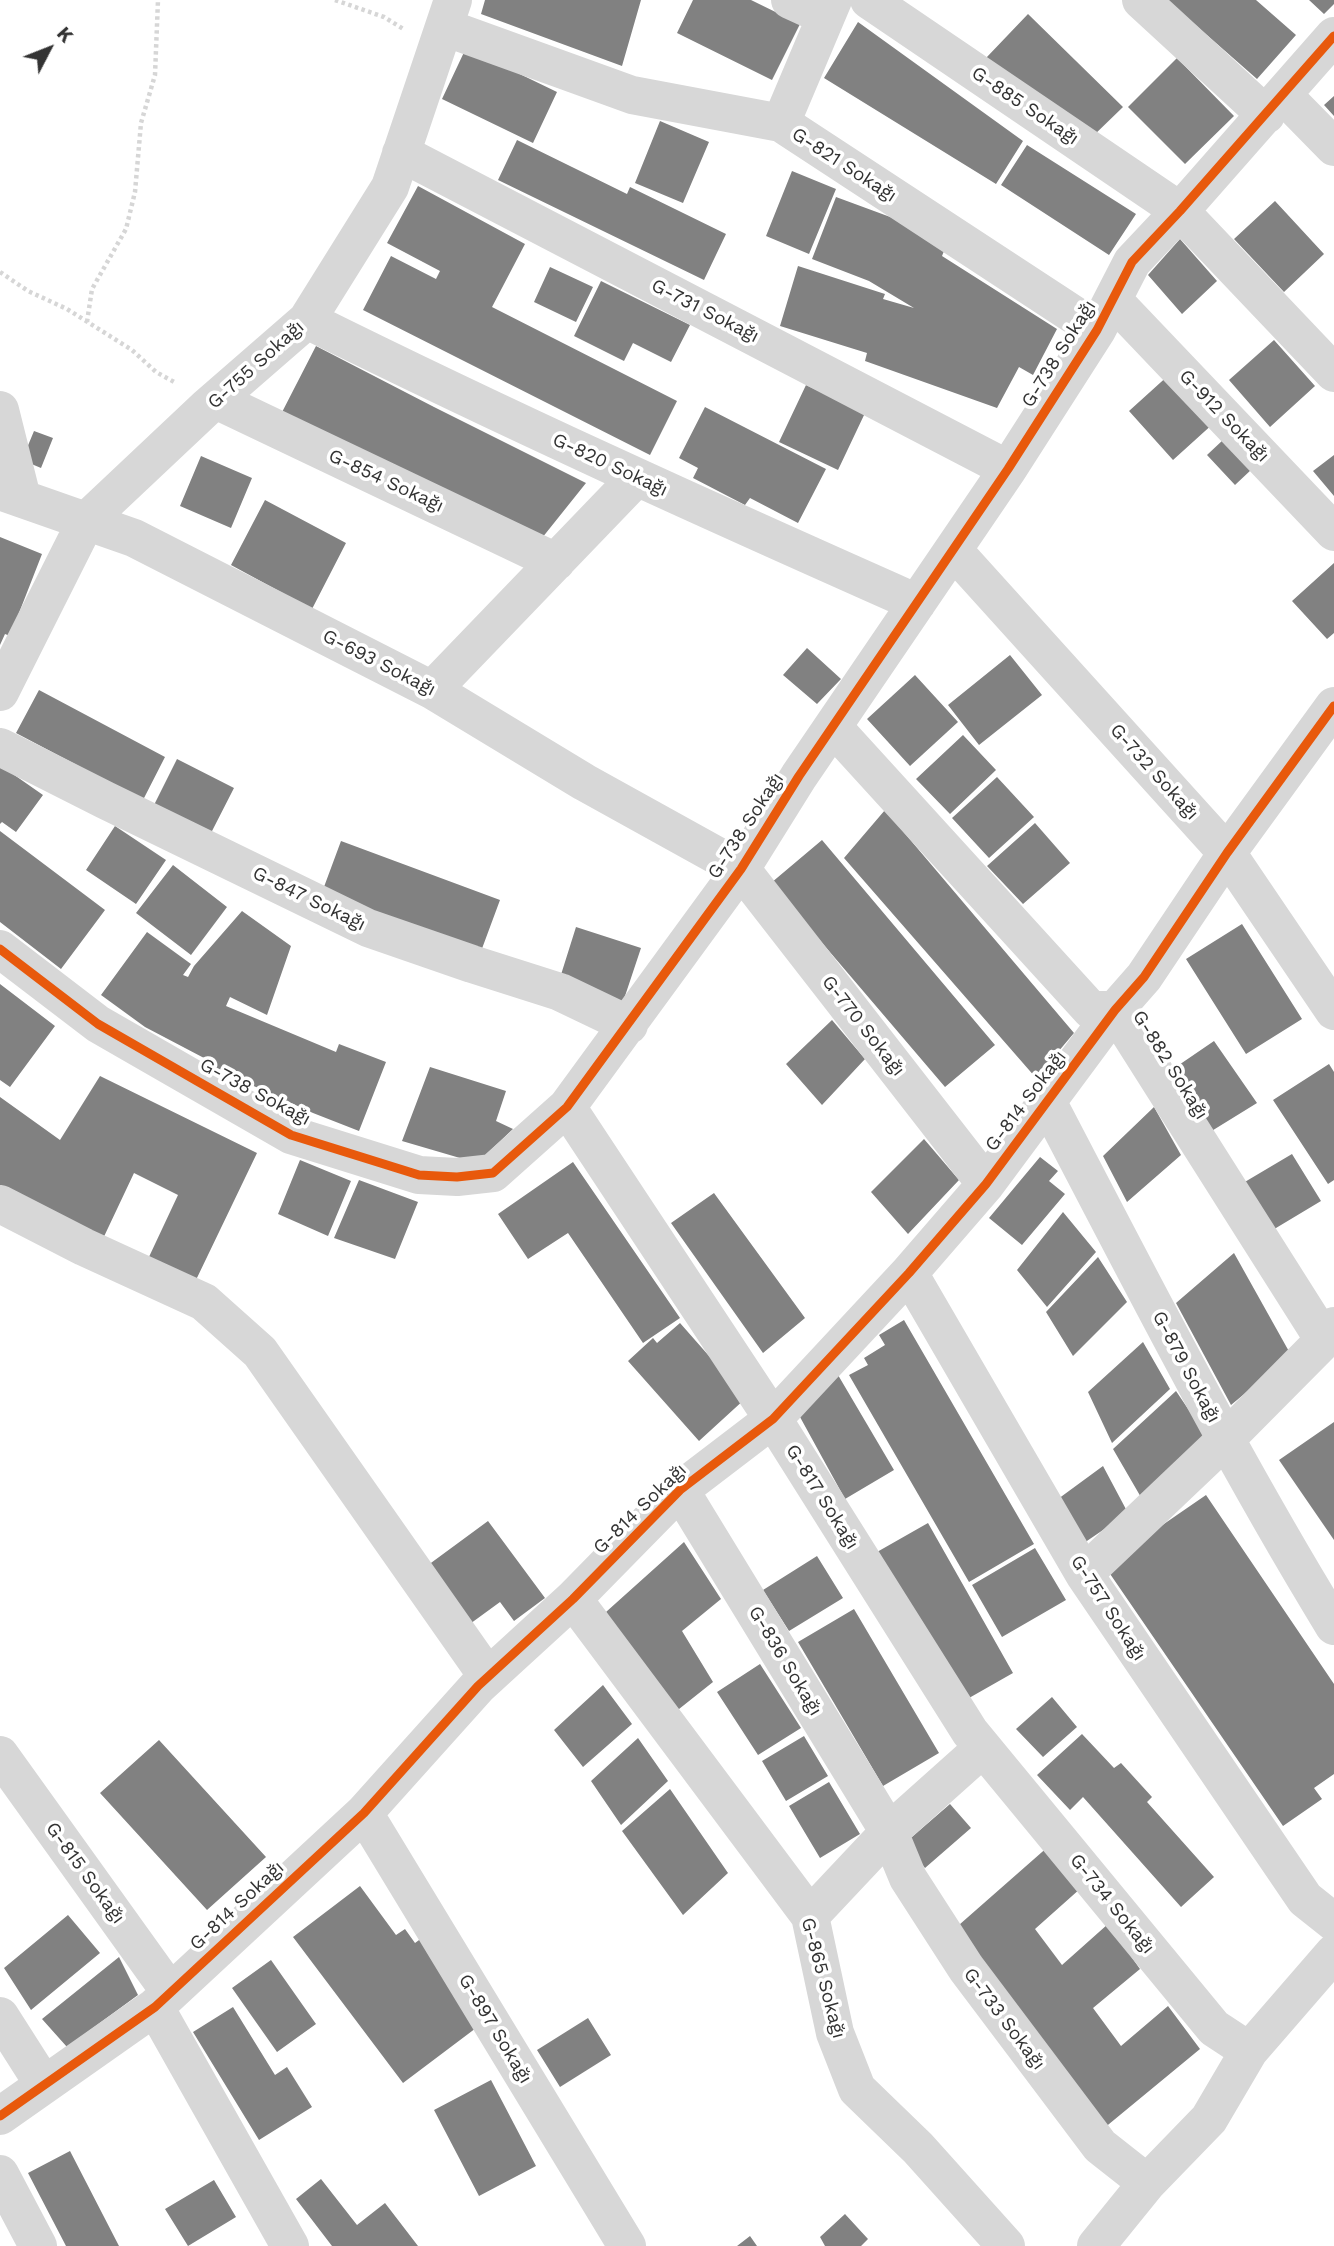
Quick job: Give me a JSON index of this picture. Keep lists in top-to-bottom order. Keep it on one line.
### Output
{"streets":{"street":["G-885 Sokağı","G-821 Sokağı","G-731 Sokağı","G-738 Sokağı","G-755 Sokağı","G-912 Sokağı","G-820 Sokağı","G-854 Sokağı","G-693 Sokağı","G-732 Sokağı","G-847 Sokağı","G-770 Sokağı","G-882 Sokağı","G-814 Sokağı","G-879 Sokağı","G-817 Sokağı","G-757 Sokağı","G-836 Sokağı","G-815 Sokağı","G-734 Sokağı","G-865 Sokağı","G-733 Sokağı","G-897 Sokağı"]},"crossings":[["G-885 Sokağı","G-738 Sokağı"],["G-821 Sokağı","G-738 Sokağı"],["G-821 Sokağı","G-755 Sokağı"],["G-821 Sokağı","G-912 Sokağı"],["G-731 Sokağı","G-738 Sokağı"],["G-731 Sokağı","G-755 Sokağı"],["G-738 Sokağı","G-912 Sokağı"],["G-738 Sokağı","G-820 Sokağı"],["G-738 Sokağı","G-693 Sokağı"],["G-738 Sokağı","G-732 Sokağı"],["G-738 Sokağı","G-847 Sokağı"],["G-738 Sokağı","G-770 Sokağı"],["G-738 Sokağı","G-882 Sokağı"],["G-738 Sokağı","G-817 Sokağı"],["G-755 Sokağı","G-820 Sokağı"],["G-755 Sokağı","G-854 Sokağı"],["G-755 Sokağı","G-693 Sokağı"],["G-693 Sokağı","G-770 Sokağı"],["G-732 Sokağı","G-814 Sokağı"],["G-770 Sokağı","G-814 Sokağı"],["G-882 Sokağı","G-814 Sokağı"],["G-814 Sokağı","G-879 Sokağı"],["G-814 Sokağı","G-817 Sokağı"],["G-814 Sokağı","G-757 Sokağı"],["G-814 Sokağı","G-836 Sokağı"],["G-814 Sokağı","G-815 Sokağı"],["G-814 Sokağı","G-865 Sokağı"],["G-814 Sokağı","G-897 Sokağı"],["G-817 Sokağı","G-734 Sokağı"],["G-836 Sokağı","G-733 Sokağı"]],"north":"top right"}
